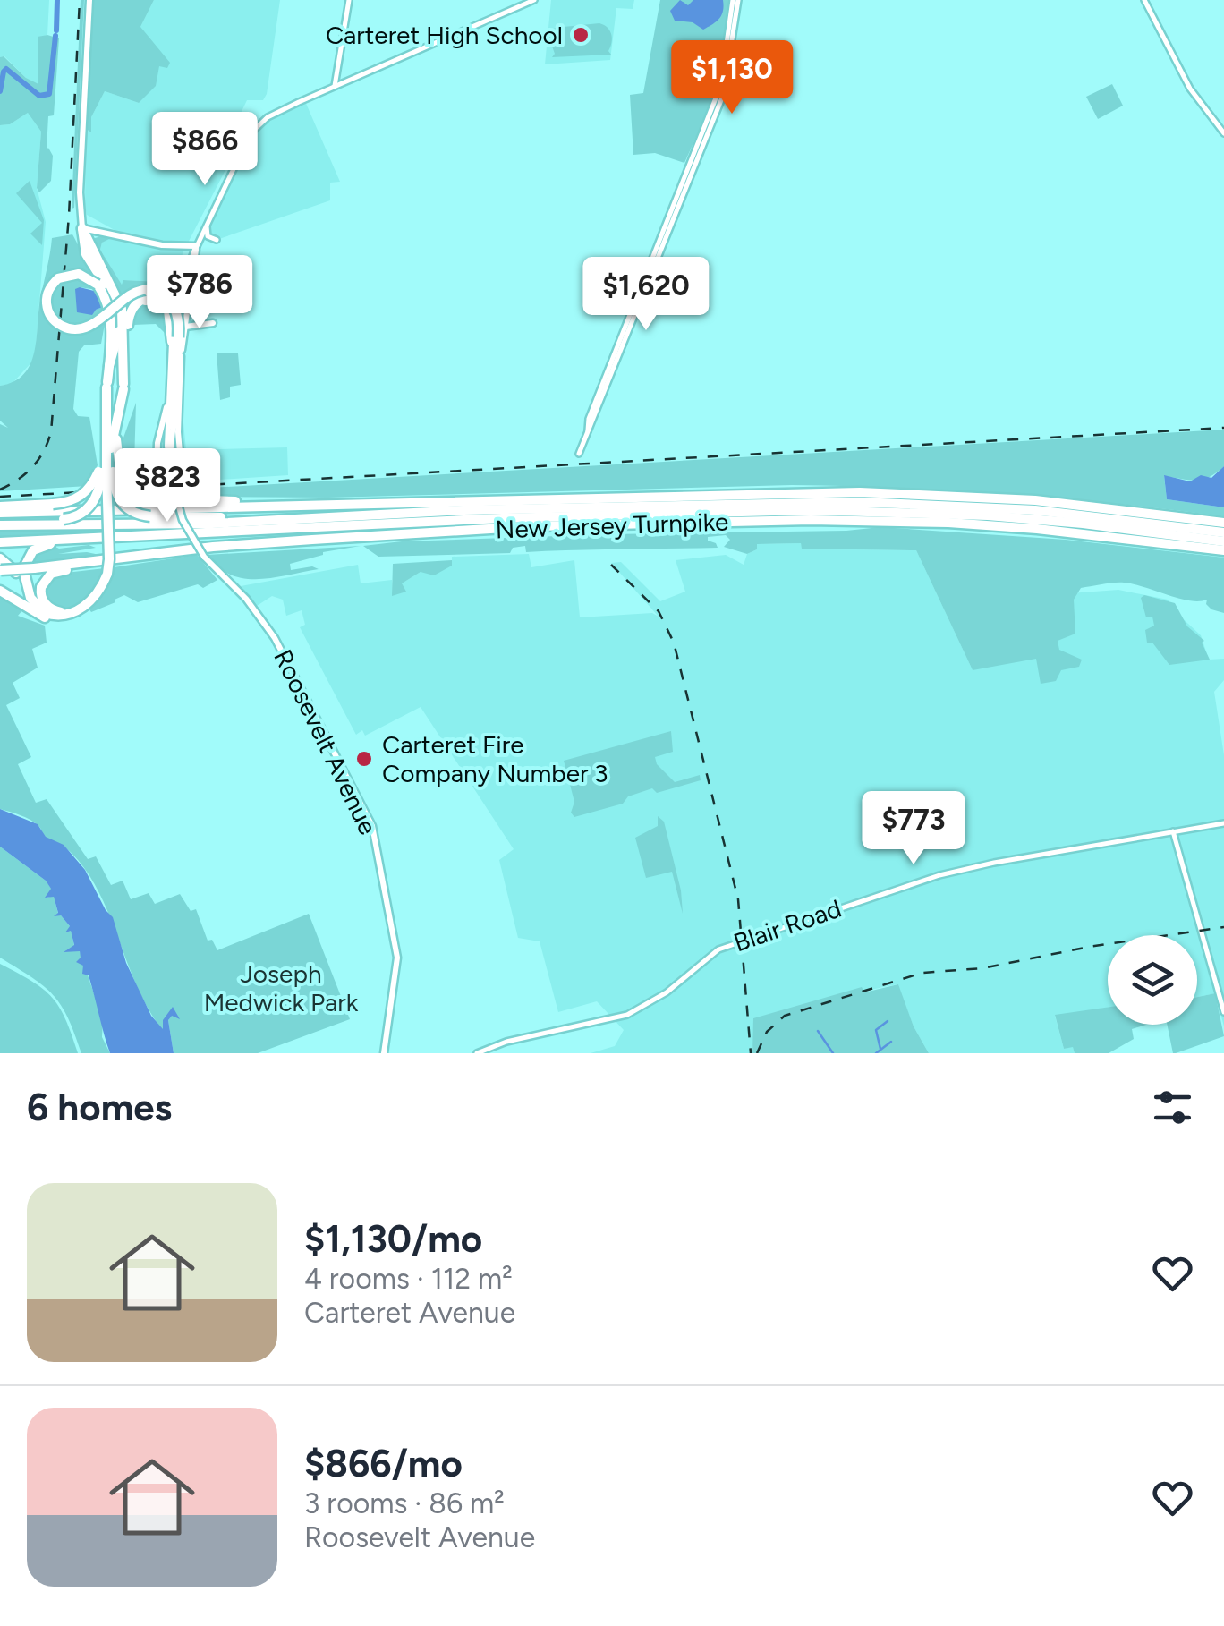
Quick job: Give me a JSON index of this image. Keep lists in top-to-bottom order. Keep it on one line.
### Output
{"streets":{"highway":["New Jersey Turnpike"],"main road":["Roosevelt Avenue"],"street":["Blair Road"]},"parks":["Joseph Medwick Park"],"places":["Carteret High School","Carteret Fire Company Number 3"],"page":{"price":["$1,130","$866","$786","$1,620","$823","$773"],"heading":"6 homes","list":[{"name":"$1,130/mo","note":"4 rooms · 112 m² · Carteret Avenue"},{"name":"$866/mo","note":"3 rooms · 86 m² · Roosevelt Avenue"}]}}
